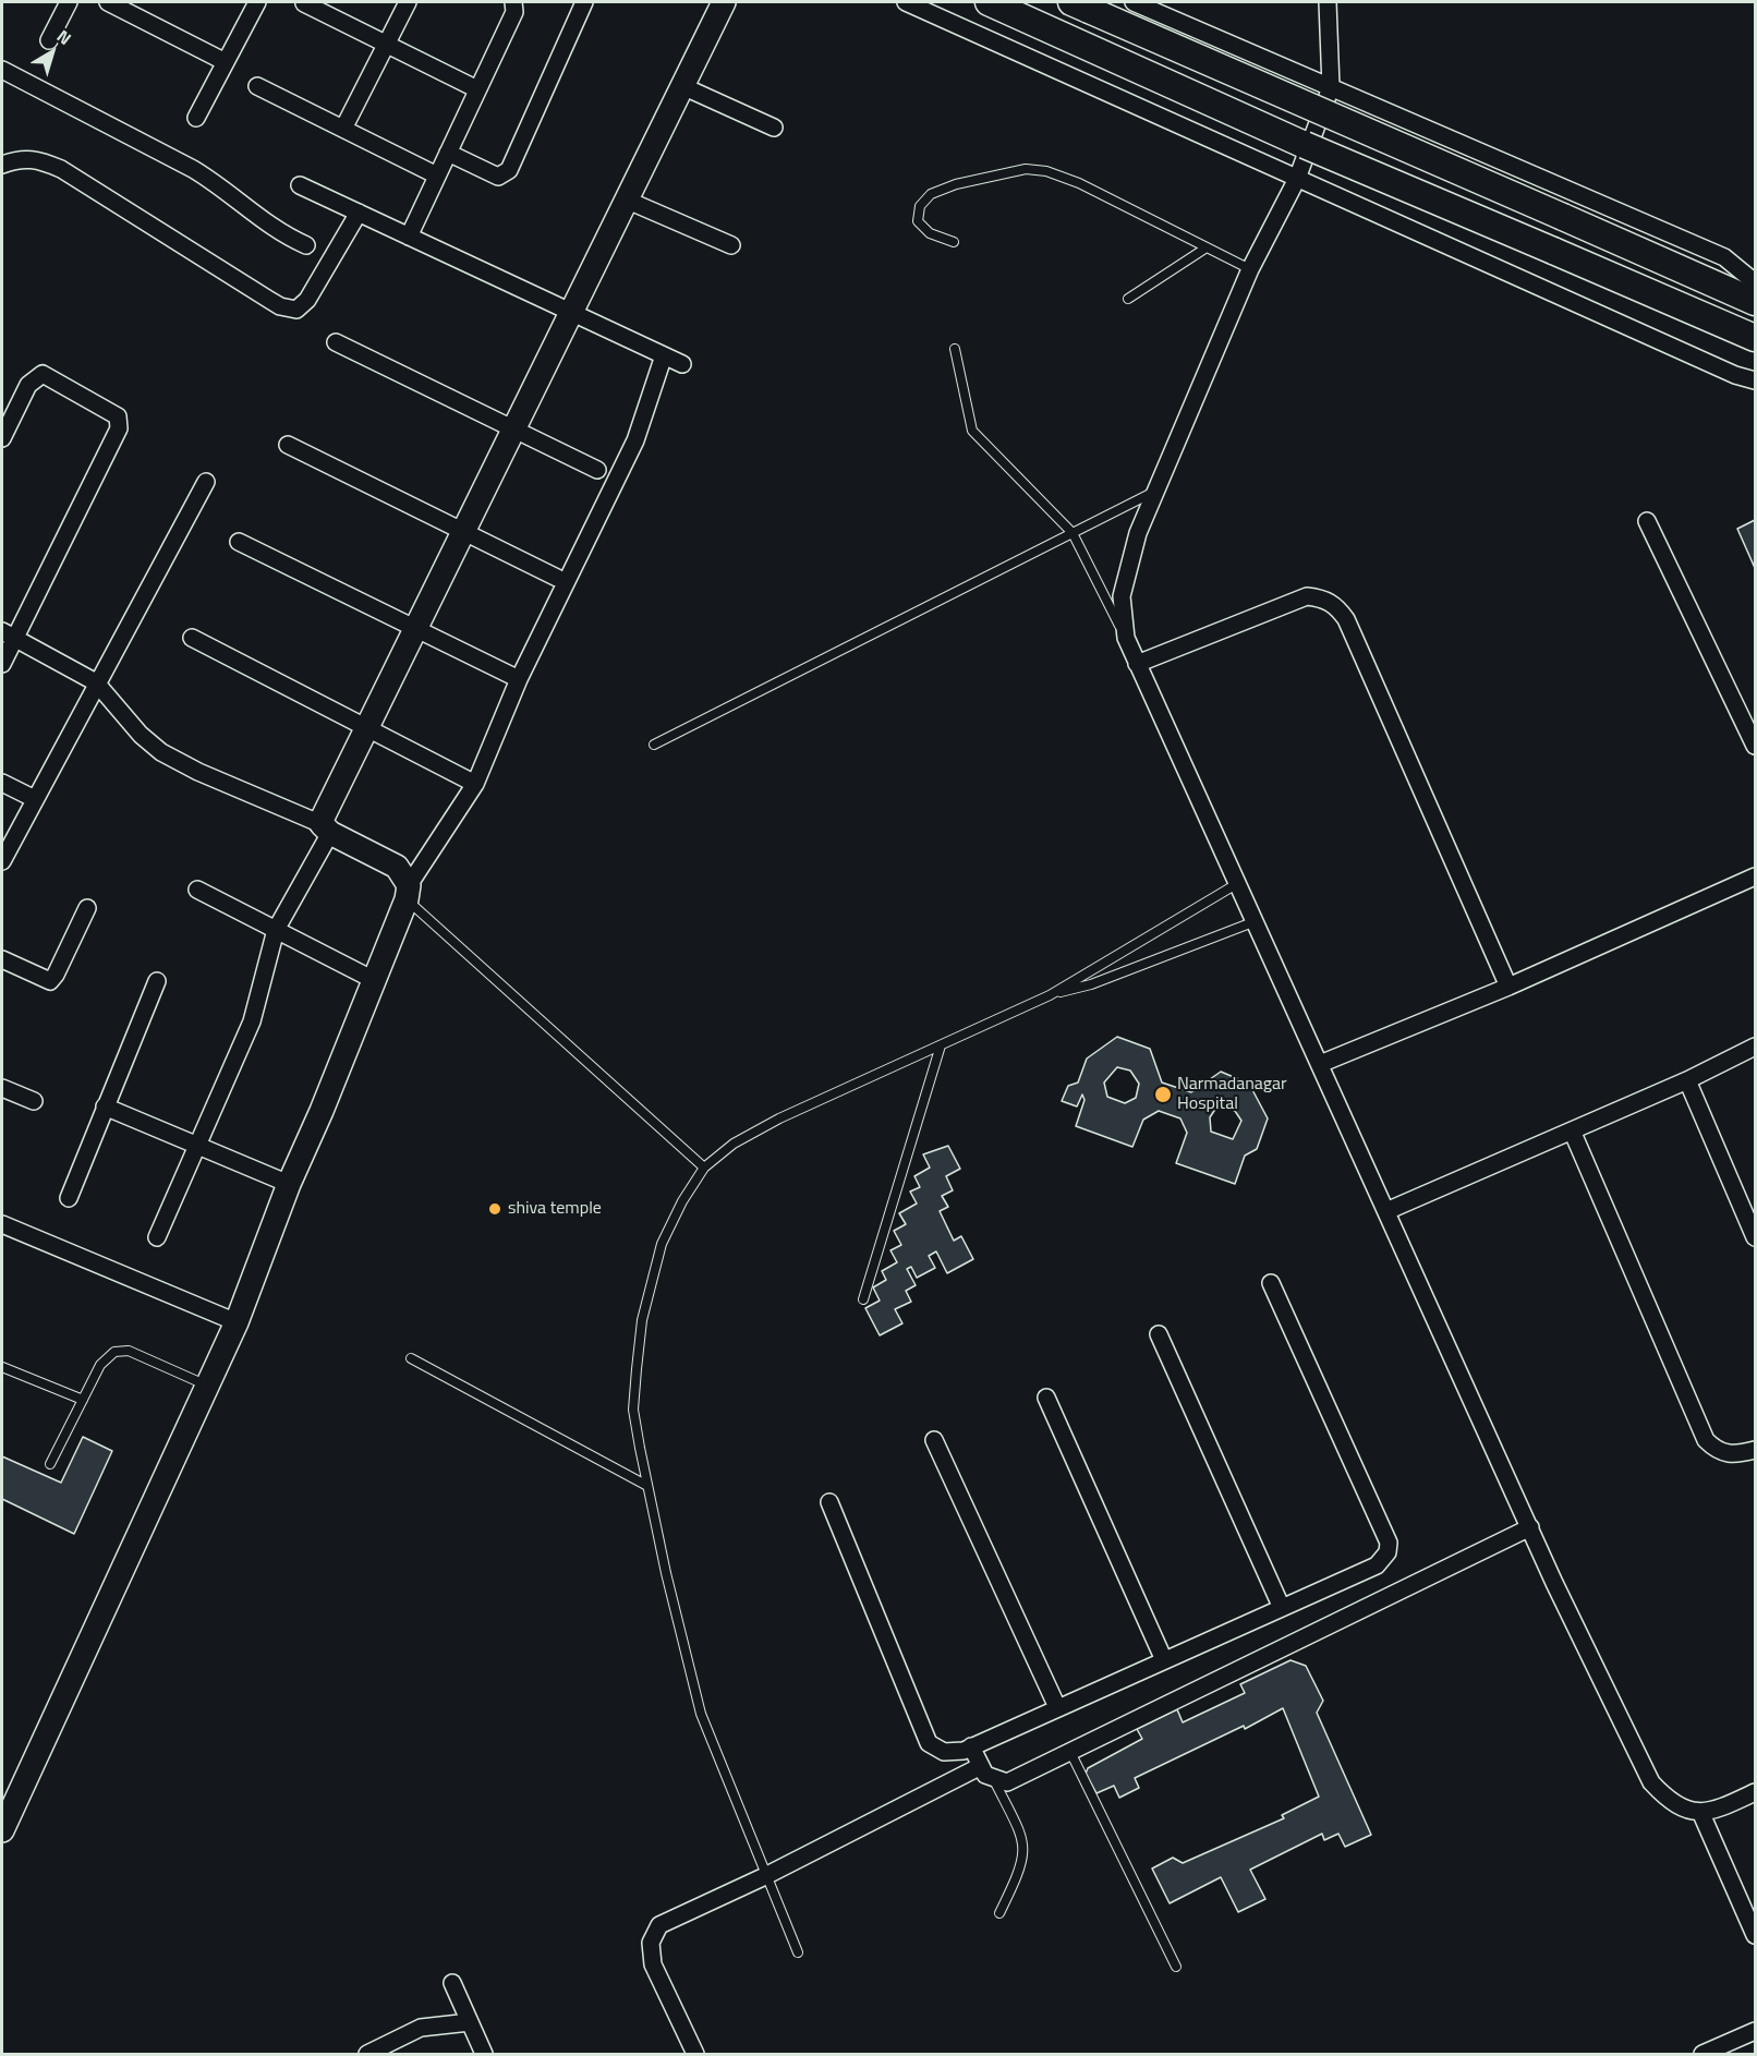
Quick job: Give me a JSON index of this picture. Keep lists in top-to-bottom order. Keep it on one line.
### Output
{"places":["Narmadanagar Hospital","shiva temple"],"north":"top right"}
